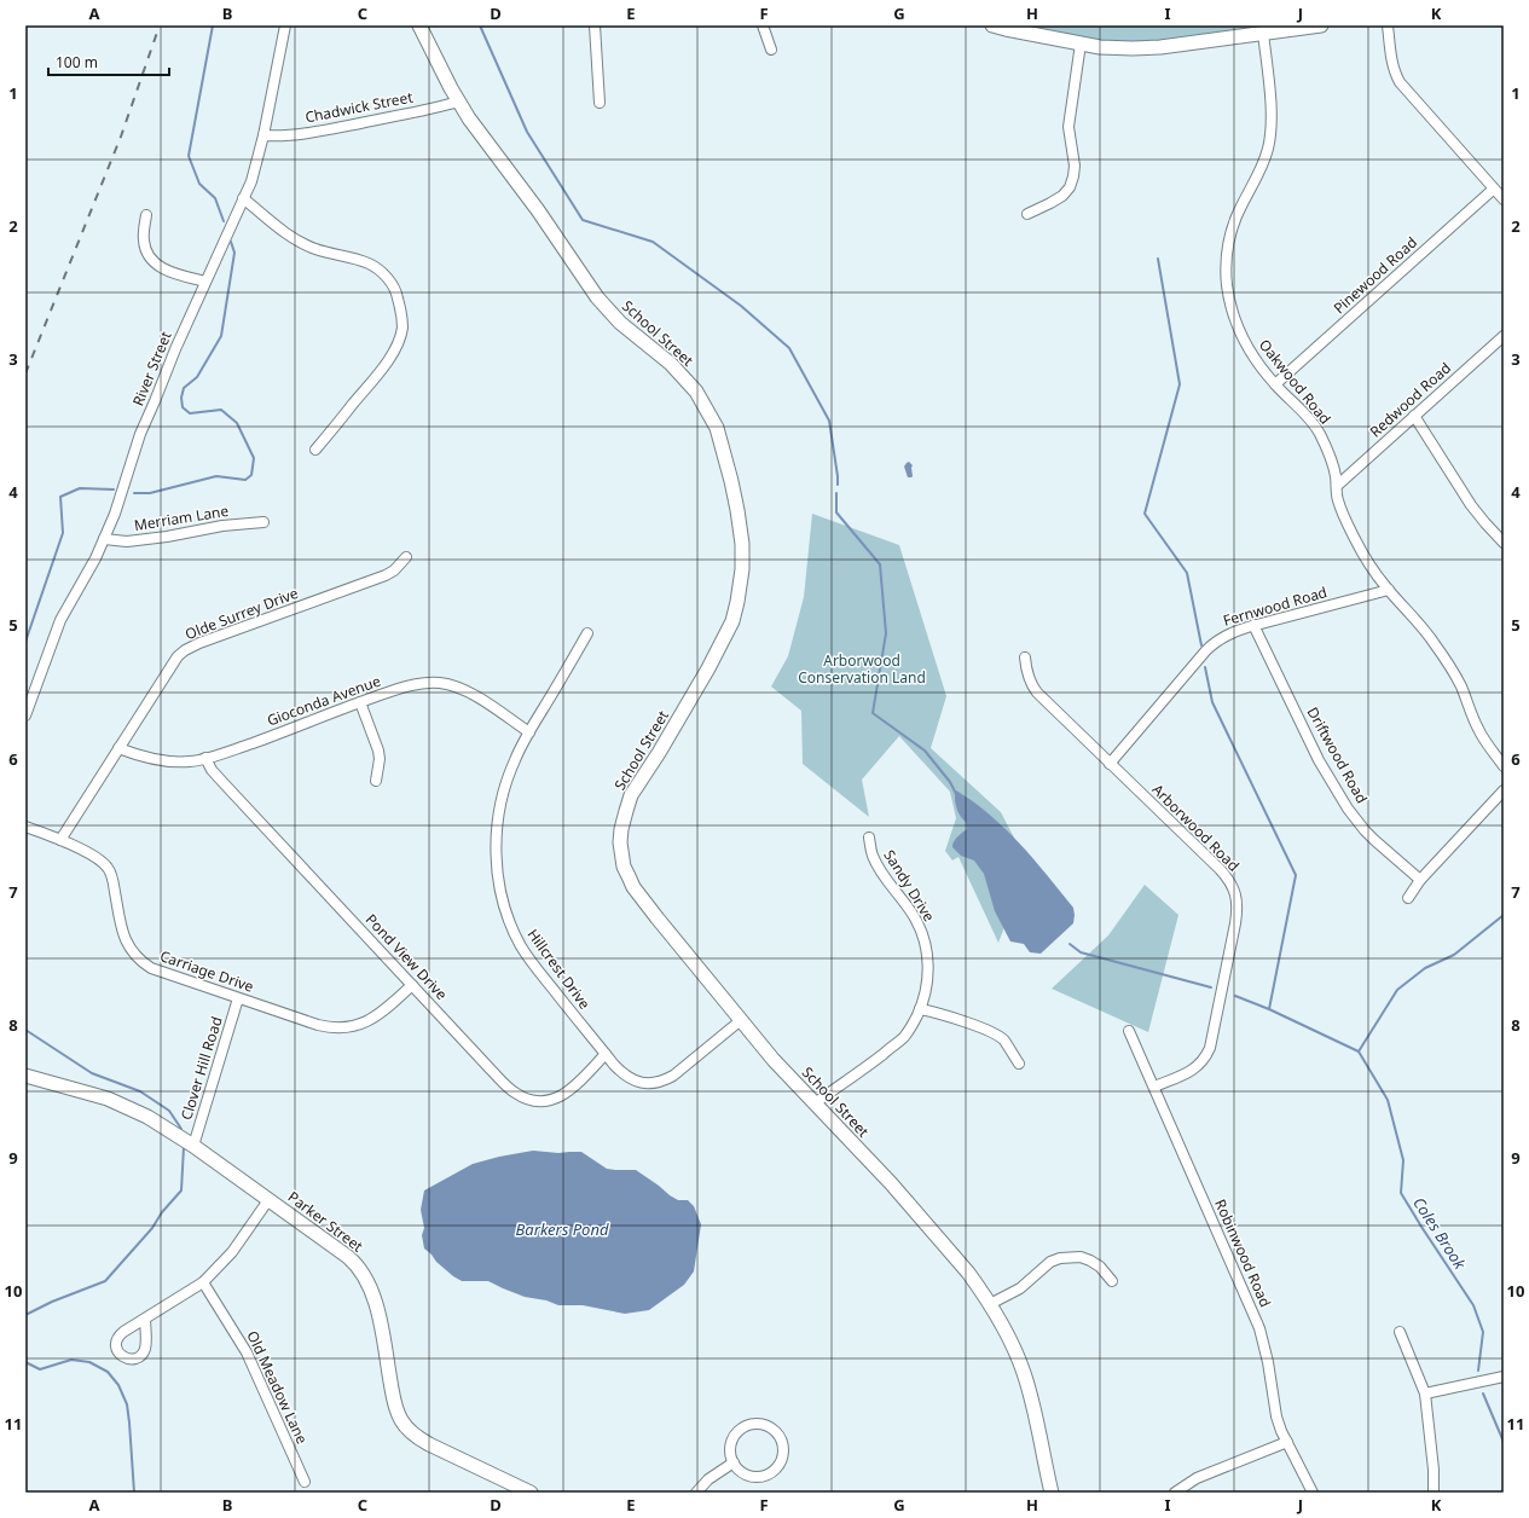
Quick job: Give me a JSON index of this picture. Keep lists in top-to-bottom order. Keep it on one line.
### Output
{"streets":{"street":["Chadwick Street","Pinewood Road","School Street","River Street","Oakwood Road","Redwood Road","Merriam Lane","Fernwood Road","Olde Surrey Drive","Gioconda Avenue","Driftwood Road","Arborwood Road","Sandy Drive","Pond View Drive","Hillcrest Drive","Carriage Drive","Clover Hill Road","Parker Street","Robinwood Road","Old Meadow Lane"]},"crossings":[["Chadwick Street","School Street"],["Chadwick Street","River Street"],["Pinewood Road","Oakwood Road"],["School Street","Sandy Drive"],["School Street","Hillcrest Drive"],["River Street","Merriam Lane"],["Oakwood Road","Redwood Road"],["Oakwood Road","Fernwood Road"],["Fernwood Road","Driftwood Road"],["Fernwood Road","Arborwood Road"],["Olde Surrey Drive","Gioconda Avenue"],["Olde Surrey Drive","Carriage Drive"],["Gioconda Avenue","Pond View Drive"],["Gioconda Avenue","Hillcrest Drive"],["Arborwood Road","Robinwood Road"],["Pond View Drive","Hillcrest Drive"],["Pond View Drive","Carriage Drive"],["Carriage Drive","Clover Hill Road"],["Clover Hill Road","Parker Street"]],"water":["Barkers Pond","Coles Brook"],"parks":["Arborwood Conservation Land"],"scale_bar":"100 m","grid":{"columns":["A","B","C","D","E","F","G","H","I","J","K"],"rows":["1","2","3","4","5","6","7","8","9","10","11"]}}
